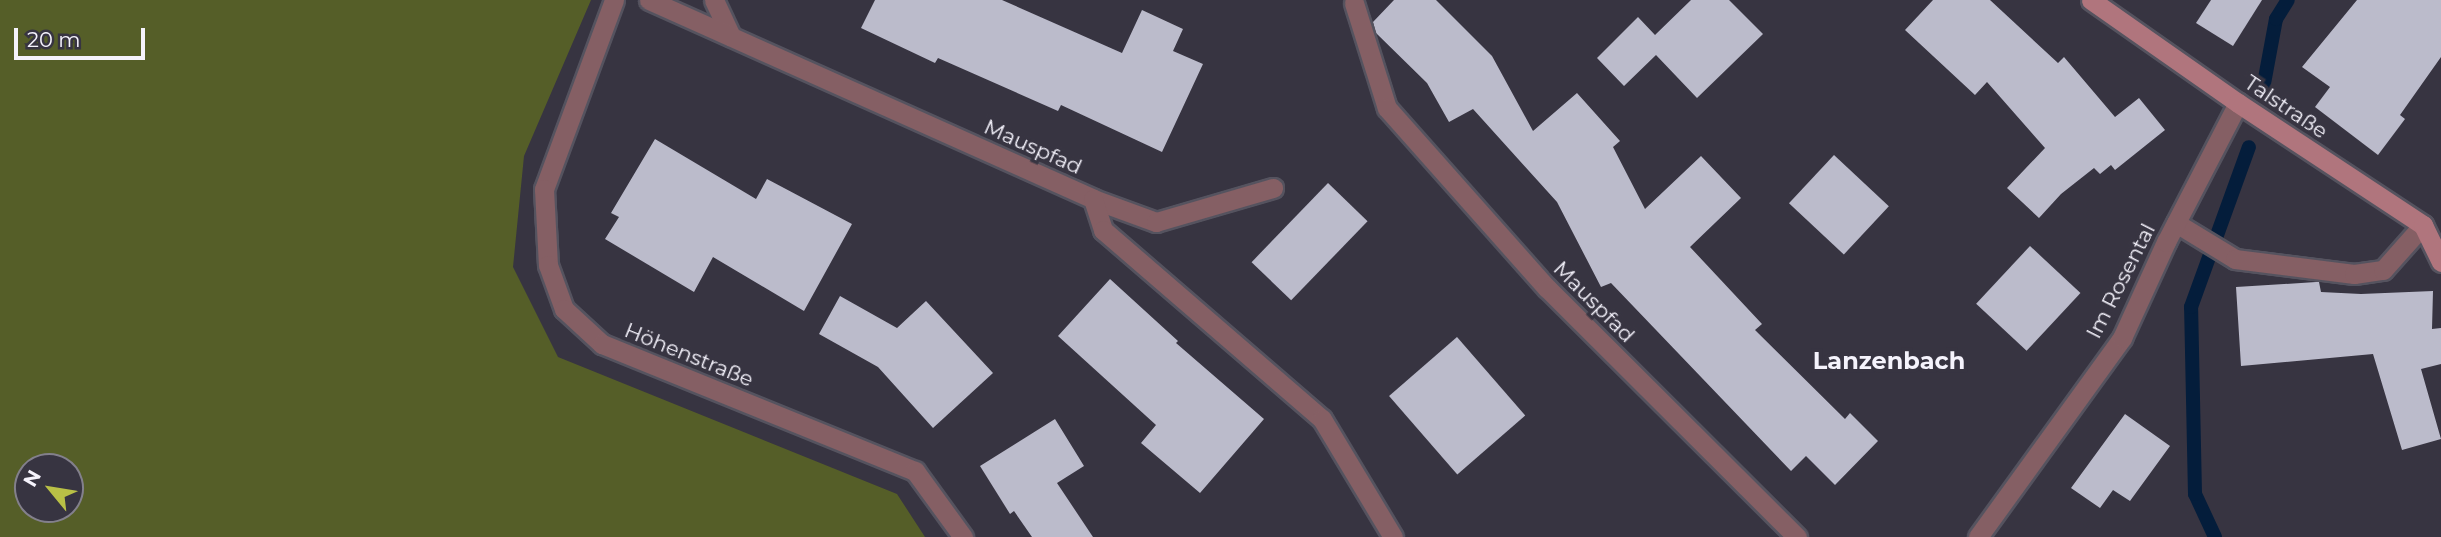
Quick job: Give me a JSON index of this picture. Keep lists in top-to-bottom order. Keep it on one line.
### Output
{"streets":{"main road":["Talstraße"],"street":["Mauspfad","Im Rosental","Höhenstraße"]},"crossings":[["Talstraße","Im Rosental"]],"districts":["Lanzenbach"],"scale_bar":"20 m","north":"top left"}
